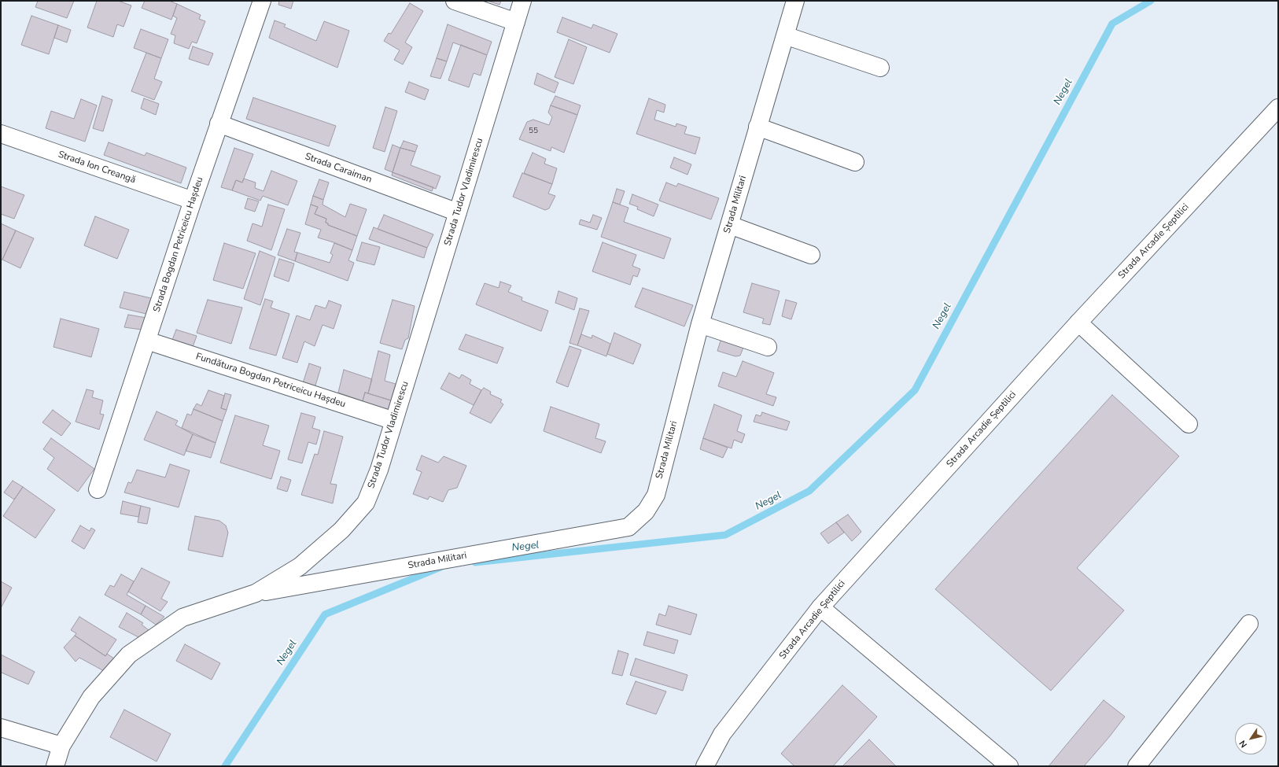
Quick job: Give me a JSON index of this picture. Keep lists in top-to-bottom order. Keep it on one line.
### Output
{"streets":{"street":["Strada Ion Creangă","Strada Caraiman","Strada Tudor Vladimirescu","Strada Militari","Strada Arcadie Șeptilici","Strada Bogdan Petriceicu Hașdeu","Fundătura Bogdan Petriceicu Hașdeu"]},"crossings":[["Strada Ion Creangă","Strada Bogdan Petriceicu Hașdeu"],["Strada Caraiman","Strada Tudor Vladimirescu"],["Strada Caraiman","Strada Bogdan Petriceicu Hașdeu"],["Strada Tudor Vladimirescu","Strada Militari"],["Strada Tudor Vladimirescu","Fundătura Bogdan Petriceicu Hașdeu"],["Strada Bogdan Petriceicu Hașdeu","Fundătura Bogdan Petriceicu Hașdeu"]],"water":["Negel"],"house_numbers":["55"],"north":"bottom left"}
